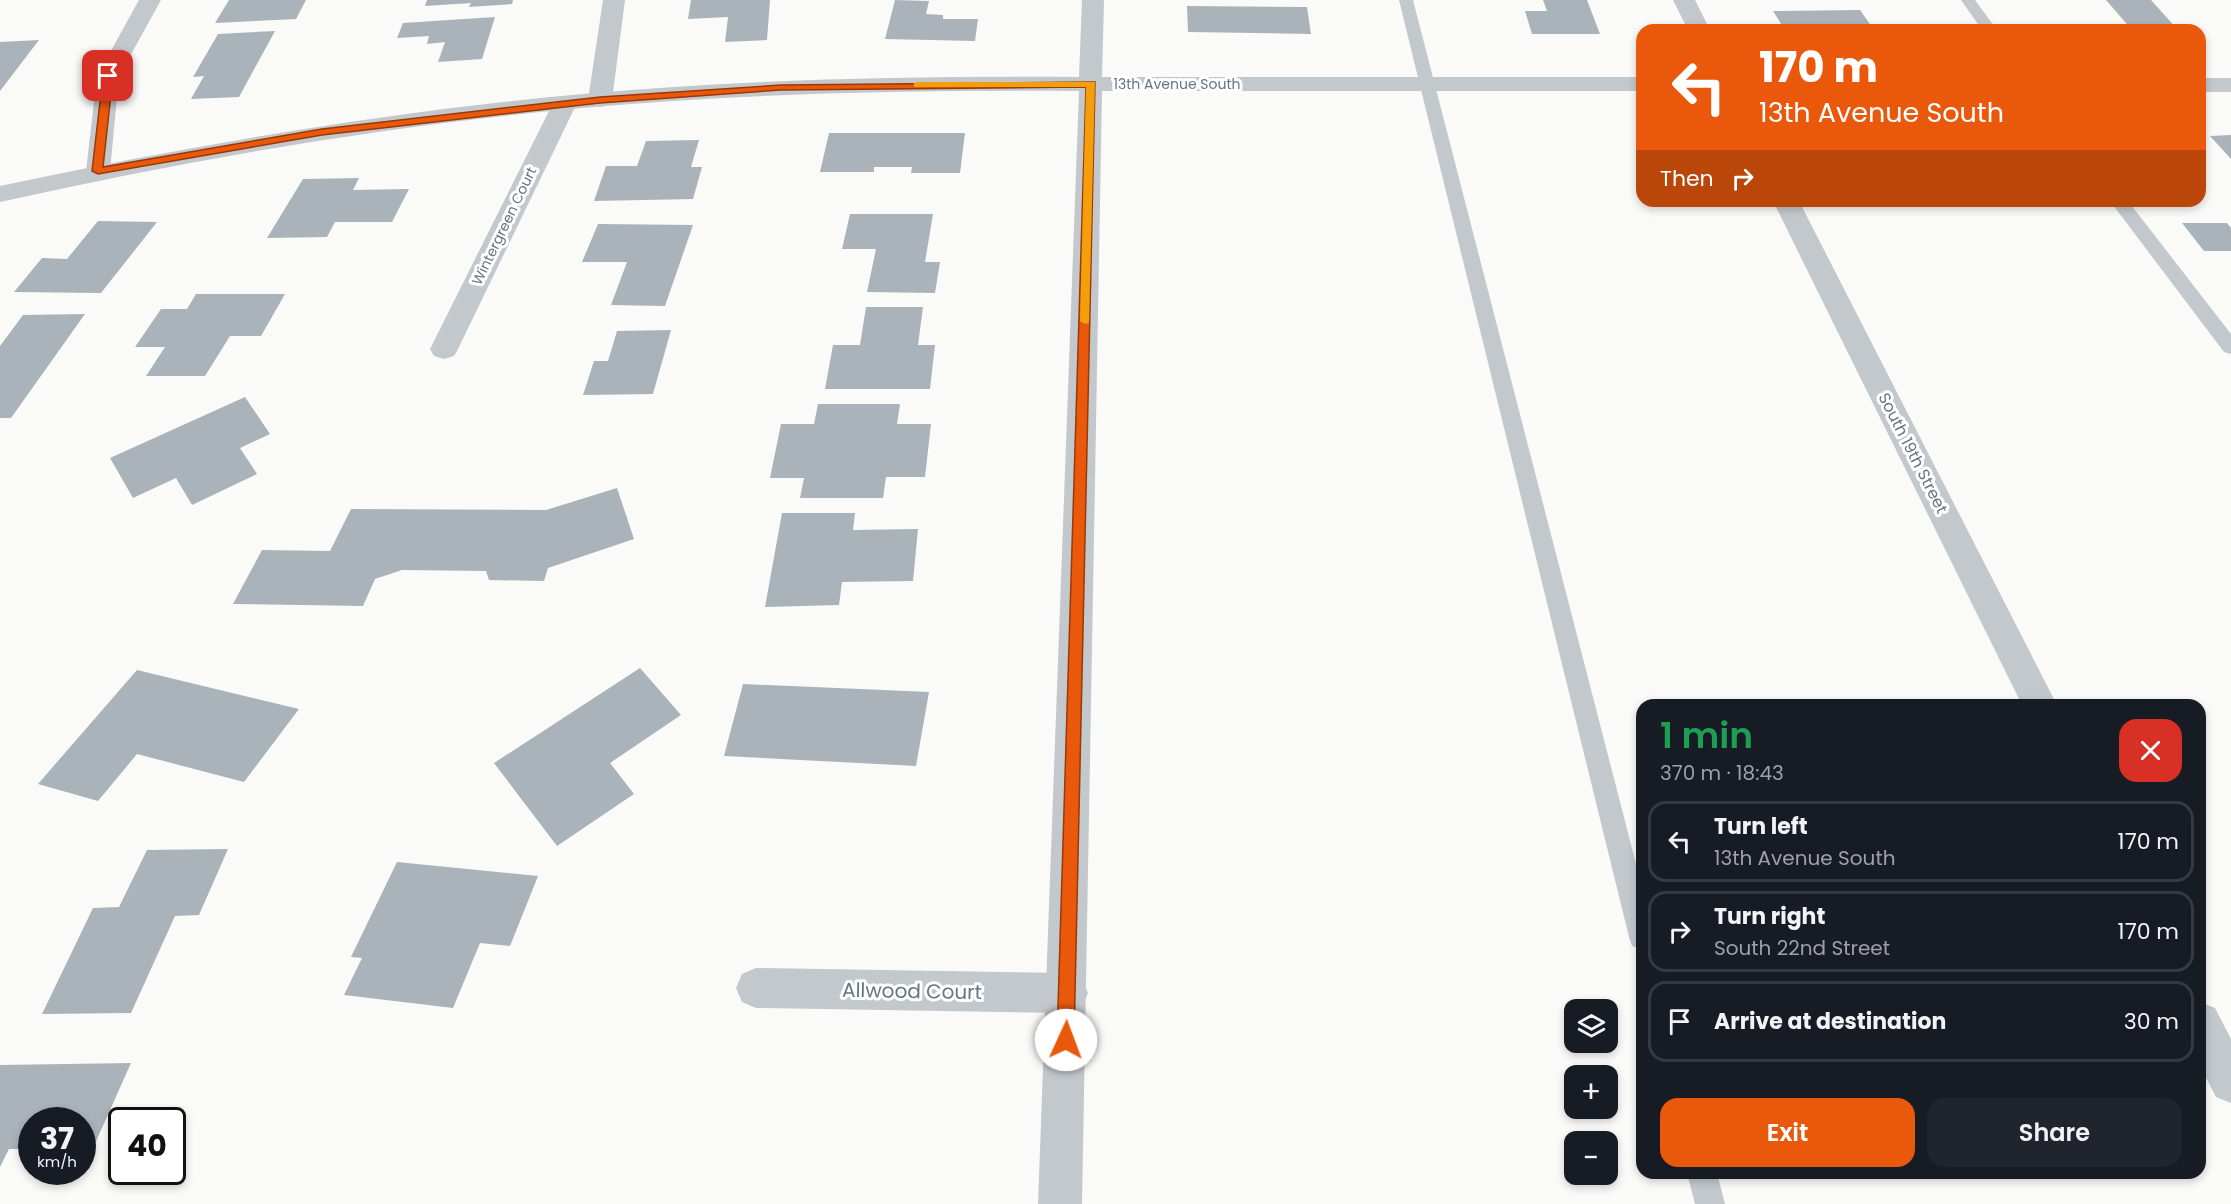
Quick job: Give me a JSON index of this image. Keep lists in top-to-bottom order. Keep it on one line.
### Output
{"streets":{"street":["13th Avenue South","Wintergreen Court","South 19th Street","Allwood Court"]},"crossings":[["13th Avenue South","Wintergreen Court"]],"page":{"turn":["170 m","13th Avenue South"],"then":"Then","heading":["1 min","370 m · 18:43"],"list":[{"name":"Turn left","note":"13th Avenue South","value":"170 m"},{"name":"Turn right","note":"South 22nd Street","value":"170 m"},{"name":"Arrive at destination","value":"30 m"}],"map_buttons":["+","−"],"buttons":["Exit","Share"],"speed":"37 km/h","limit":"40"}}
